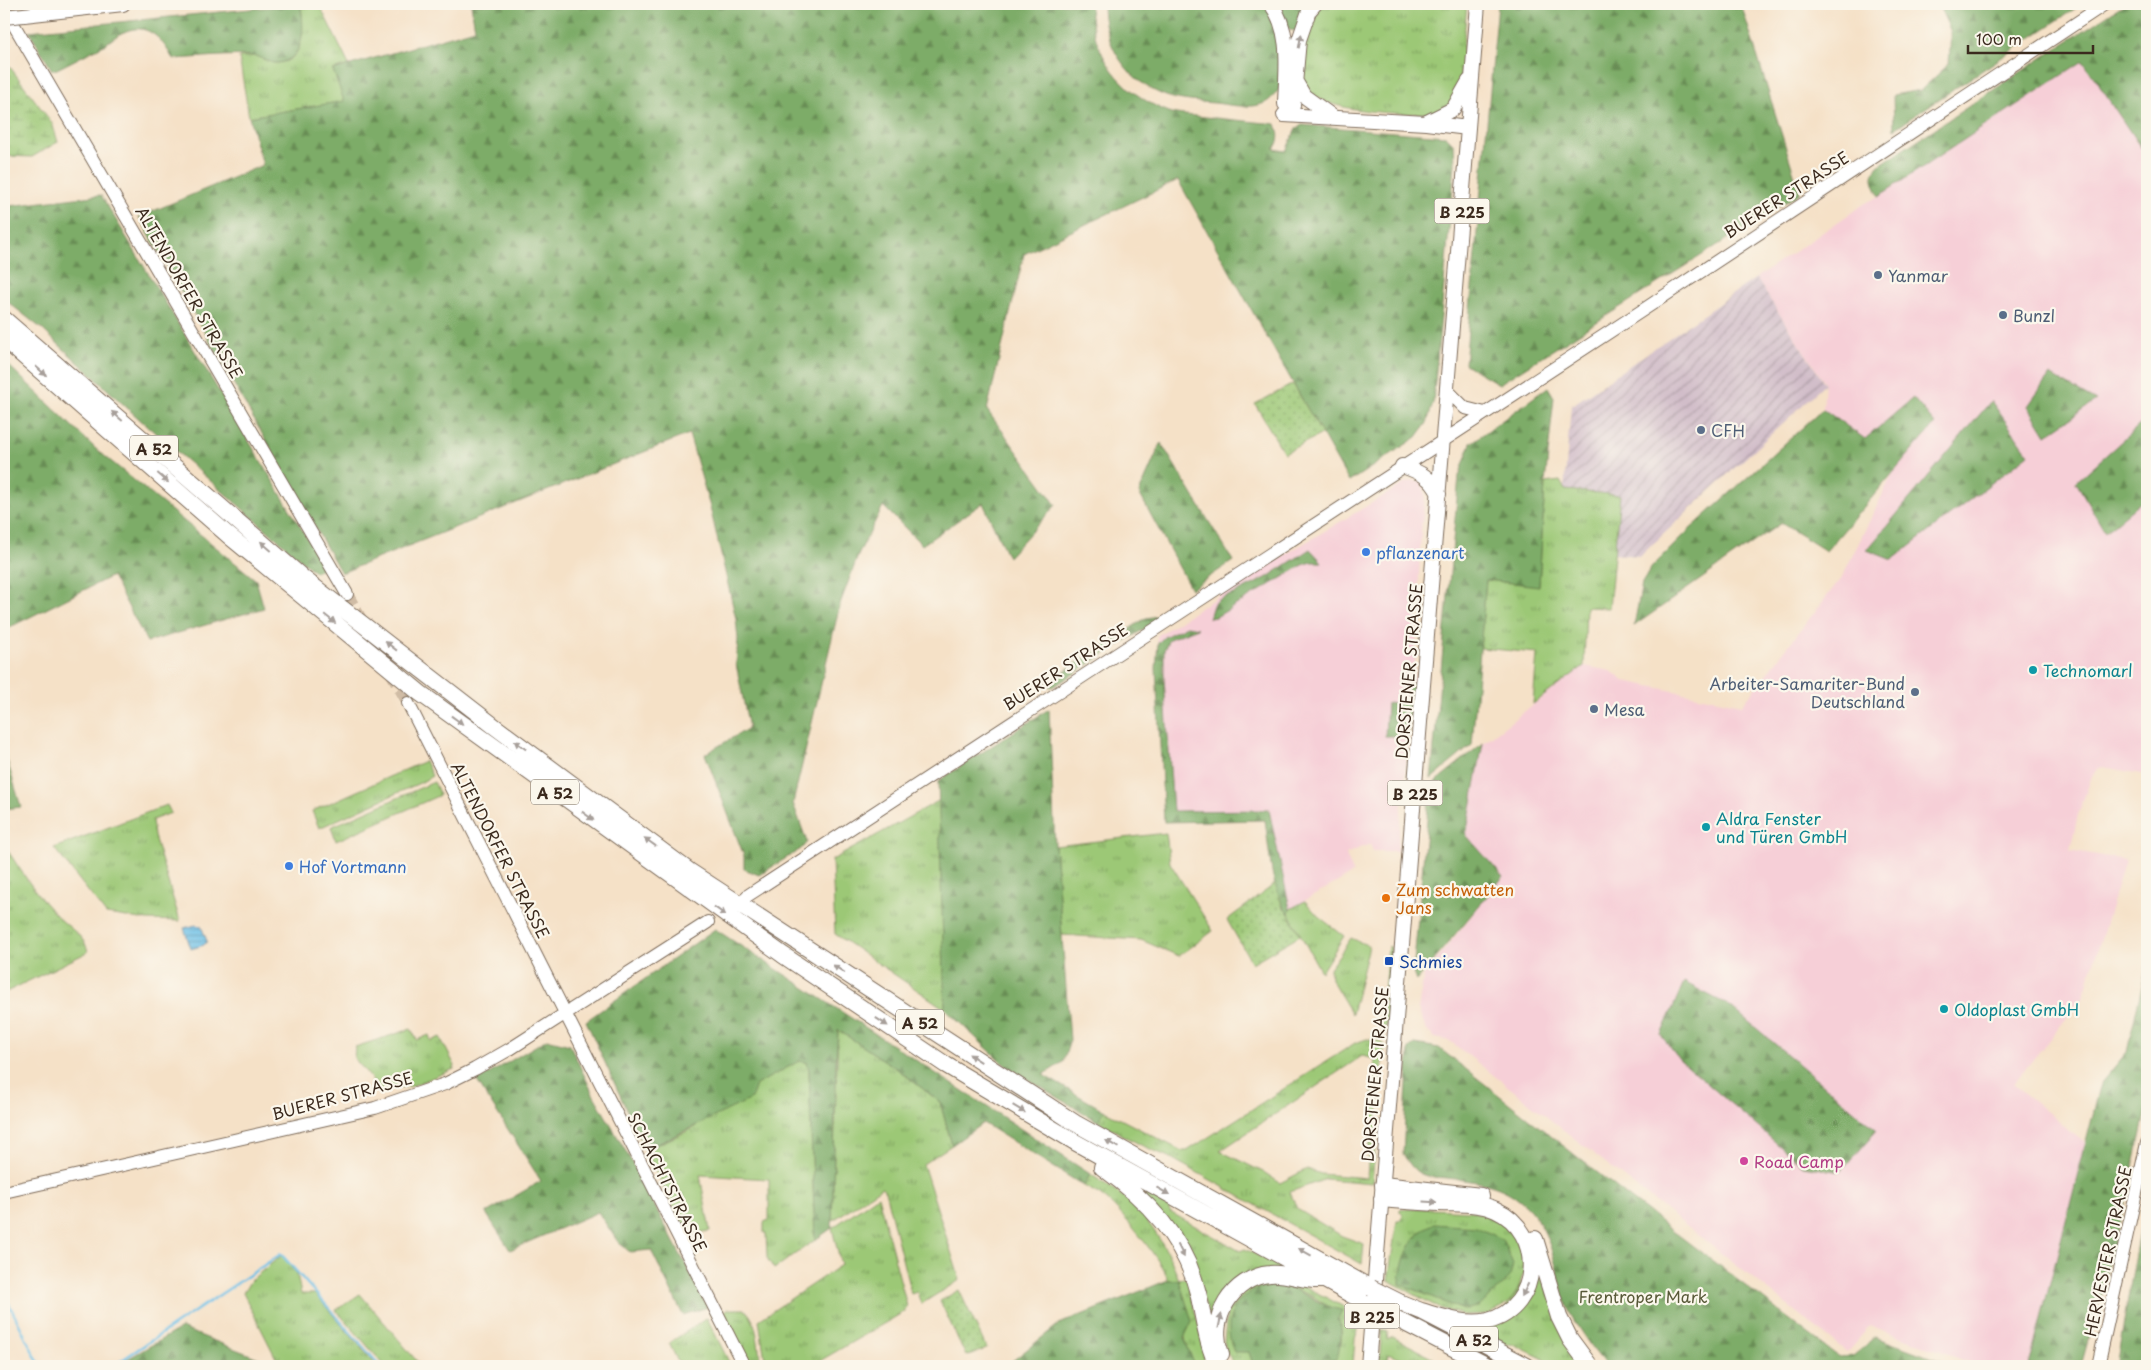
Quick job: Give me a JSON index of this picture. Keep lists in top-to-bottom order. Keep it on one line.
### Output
{"streets":{"highway":["A 52"],"main road":["B 225","DORSTENER STRASSE"],"street":["BUERER STRASSE","ALTENDORFER STRASSE","SCHACHTSTRASSE","HERVESTER STRASSE"]},"crossings":[["BUERER STRASSE","ALTENDORFER STRASSE"],["BUERER STRASSE","DORSTENER STRASSE"],["BUERER STRASSE","SCHACHTSTRASSE"],["B 225","DORSTENER STRASSE"],["ALTENDORFER STRASSE","SCHACHTSTRASSE"]],"parks":["Frentroper Mark"],"places":{"other":["Yanmar","Bunzl","CFH","pflanzenart","Technomarl","Arbeiter-Samariter-Bund Deutschland","Mesa","Aldra Fenster und Türen GmbH","Hof Vortmann","Zum schwatten Jans","Oldoplast GmbH","Road Camp"],"transit":["Schmies"]},"scale_bar":"100 m"}
